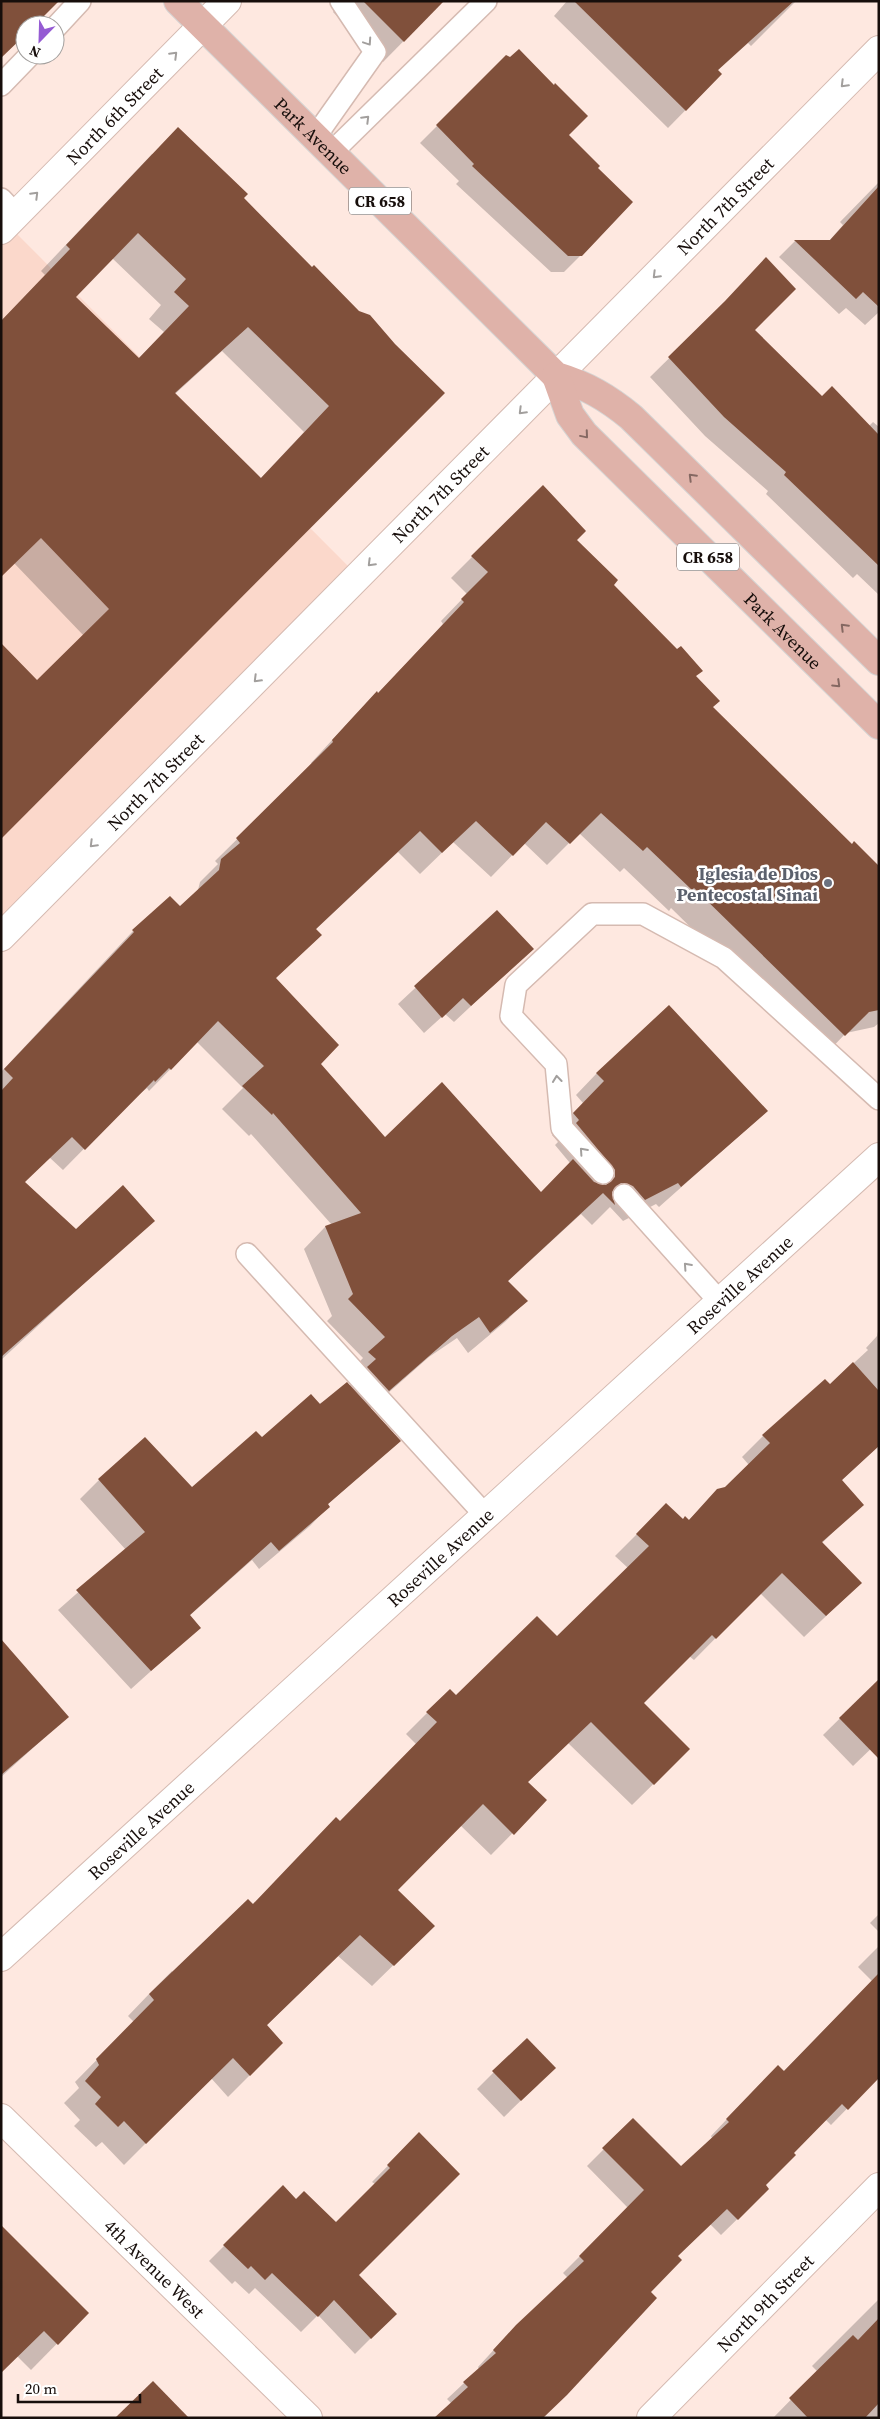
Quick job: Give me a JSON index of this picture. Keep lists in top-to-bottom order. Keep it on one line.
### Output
{"streets":{"main road":["Park Avenue","CR 658"],"street":["North 6th Street","North 7th Street","Roseville Avenue","4th Avenue West","North 9th Street"]},"crossings":[["North 6th Street","Park Avenue"],["Park Avenue","North 7th Street"]],"one_way":["North 6th Street","North 7th Street"],"places":["Iglesia de Dios Pentecostal Sinai"],"scale_bar":"20 m","north":"bottom left"}
